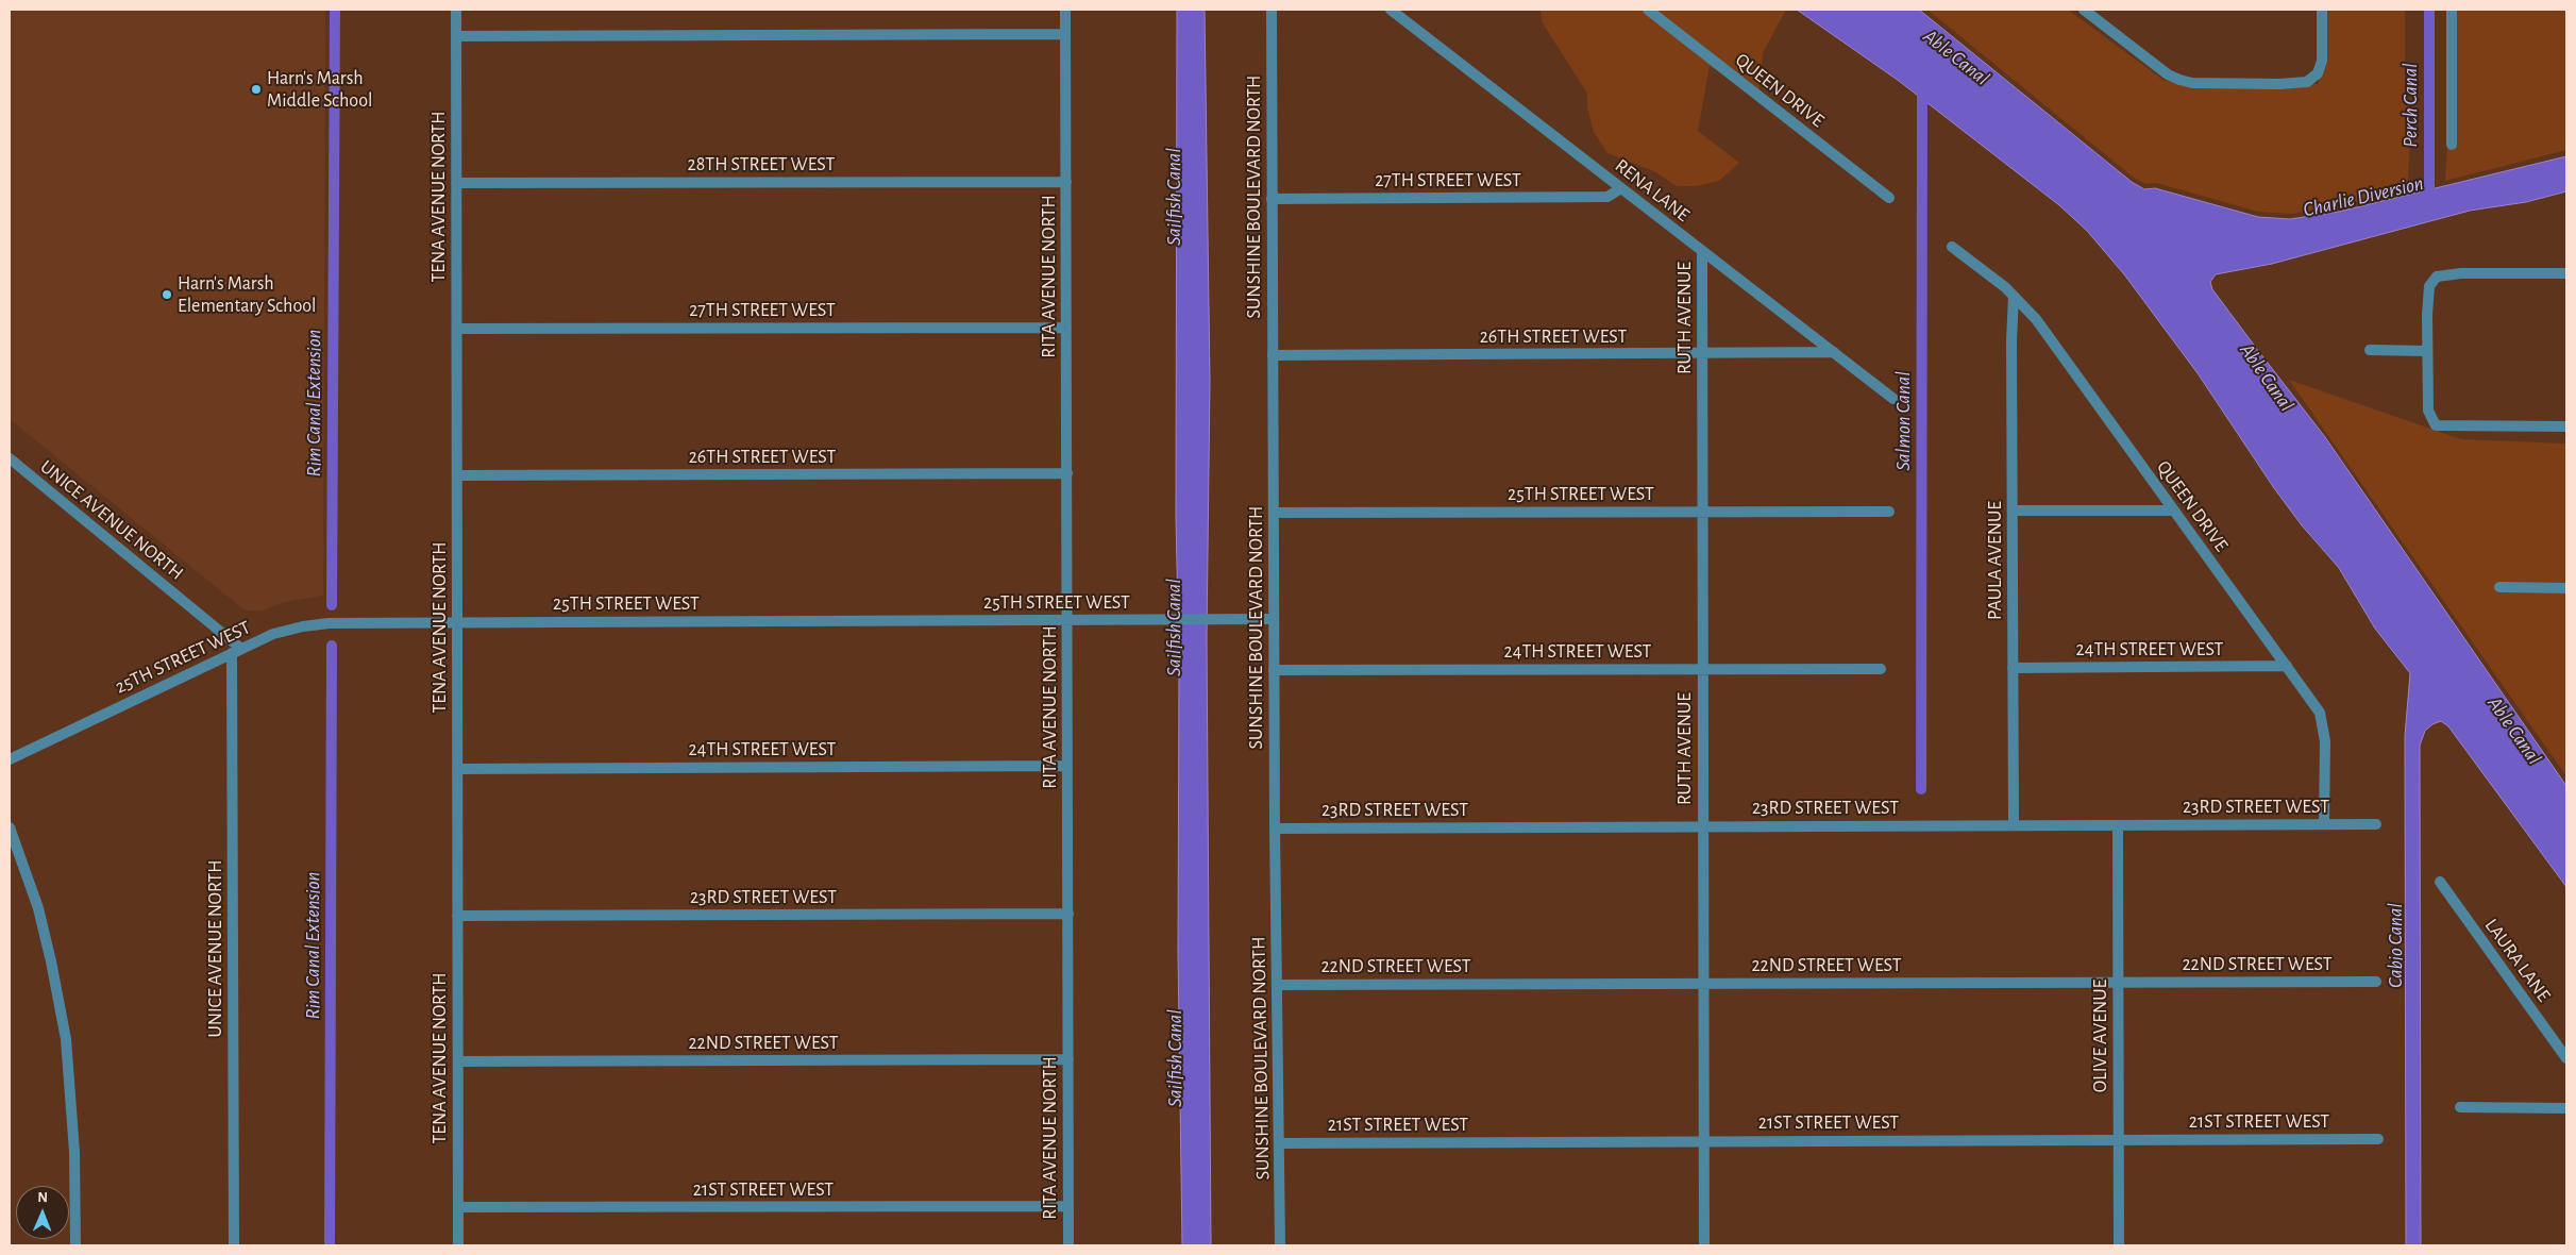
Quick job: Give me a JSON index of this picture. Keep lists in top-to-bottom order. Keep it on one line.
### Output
{"streets":{"street":["QUEEN DRIVE","28TH STREET WEST","27TH STREET WEST","RENA LANE","TENA AVENUE NORTH","SUNSHINE BOULEVARD NORTH","RITA AVENUE NORTH","RUTH AVENUE","26TH STREET WEST","25TH STREET WEST","UNICE AVENUE NORTH","PAULA AVENUE","24TH STREET WEST","23RD STREET WEST","LAURA LANE","22ND STREET WEST","OLIVE AVENUE","21ST STREET WEST"]},"crossings":[["QUEEN DRIVE","PAULA AVENUE"],["QUEEN DRIVE","24TH STREET WEST"],["QUEEN DRIVE","23RD STREET WEST"],["28TH STREET WEST","TENA AVENUE NORTH"],["28TH STREET WEST","RITA AVENUE NORTH"],["27TH STREET WEST","RENA LANE"],["27TH STREET WEST","TENA AVENUE NORTH"],["27TH STREET WEST","SUNSHINE BOULEVARD NORTH"],["27TH STREET WEST","RITA AVENUE NORTH"],["RENA LANE","RUTH AVENUE"],["RENA LANE","26TH STREET WEST"],["TENA AVENUE NORTH","26TH STREET WEST"],["TENA AVENUE NORTH","25TH STREET WEST"],["TENA AVENUE NORTH","24TH STREET WEST"],["TENA AVENUE NORTH","23RD STREET WEST"],["TENA AVENUE NORTH","22ND STREET WEST"],["TENA AVENUE NORTH","21ST STREET WEST"],["SUNSHINE BOULEVARD NORTH","26TH STREET WEST"],["SUNSHINE BOULEVARD NORTH","25TH STREET WEST"],["SUNSHINE BOULEVARD NORTH","24TH STREET WEST"],["SUNSHINE BOULEVARD NORTH","23RD STREET WEST"],["SUNSHINE BOULEVARD NORTH","22ND STREET WEST"],["SUNSHINE BOULEVARD NORTH","21ST STREET WEST"],["RITA AVENUE NORTH","26TH STREET WEST"],["RITA AVENUE NORTH","25TH STREET WEST"],["RITA AVENUE NORTH","24TH STREET WEST"],["RITA AVENUE NORTH","23RD STREET WEST"],["RITA AVENUE NORTH","22ND STREET WEST"],["RITA AVENUE NORTH","21ST STREET WEST"],["RUTH AVENUE","26TH STREET WEST"],["RUTH AVENUE","25TH STREET WEST"],["RUTH AVENUE","24TH STREET WEST"],["RUTH AVENUE","23RD STREET WEST"],["RUTH AVENUE","22ND STREET WEST"],["RUTH AVENUE","21ST STREET WEST"],["25TH STREET WEST","UNICE AVENUE NORTH"],["PAULA AVENUE","24TH STREET WEST"],["PAULA AVENUE","23RD STREET WEST"],["23RD STREET WEST","OLIVE AVENUE"],["22ND STREET WEST","OLIVE AVENUE"],["OLIVE AVENUE","21ST STREET WEST"]],"water":["Able Canal","Perch Canal","Sailfish Canal","Charlie Diversion","Rim Canal Extension","Salmon Canal","Cabio Canal"],"places":["Harn's Marsh Middle School","Harn's Marsh Elementary School"],"north":"top"}
